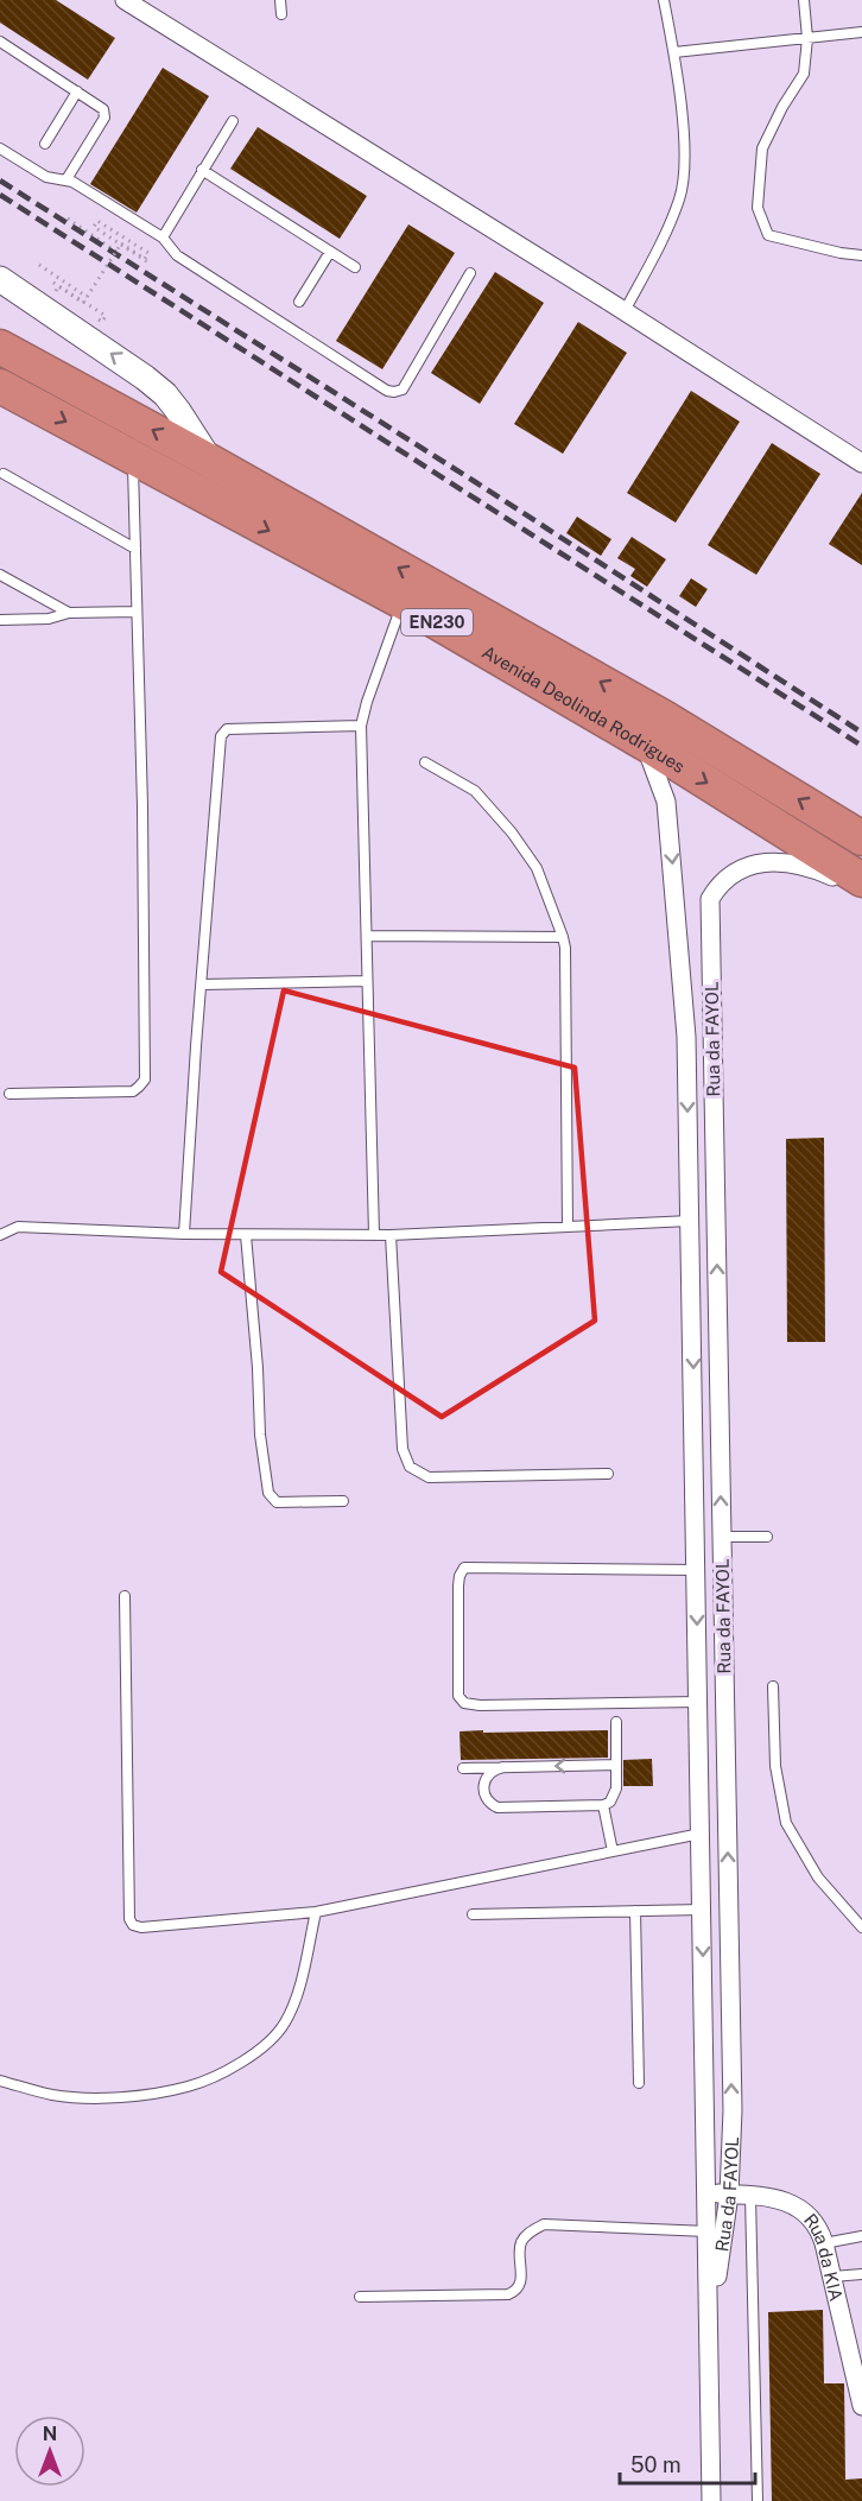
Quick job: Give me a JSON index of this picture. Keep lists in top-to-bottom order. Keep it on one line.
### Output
{"streets":{"highway":["EN230","Avenida Deolinda Rodrigues"],"street":["Rua da FAYOL","Rua da KIA"]},"crossings":[["Avenida Deolinda Rodrigues","Rua da FAYOL"],["Rua da FAYOL","Rua da KIA"]],"scale_bar":"50 m","north":"top"}
